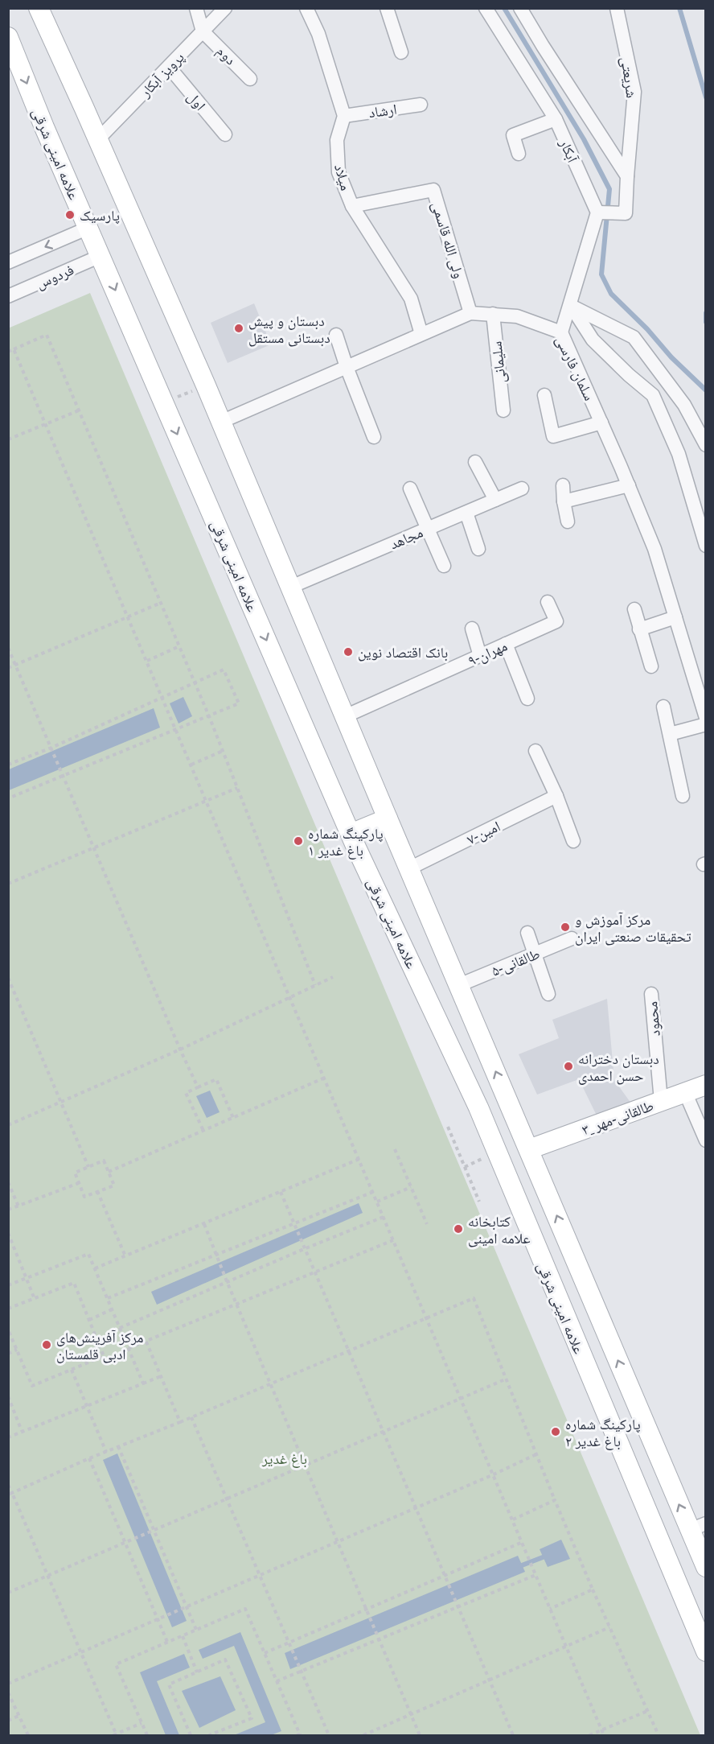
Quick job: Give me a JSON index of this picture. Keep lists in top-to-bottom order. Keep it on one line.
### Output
{"streets":{"main road":["علامه امینی شرقی","۳_طالقانی-مهر"],"street":["دوم","پرویز آبکار","شریعتی","اول","ارشاد","آبکار","میلاد","ولی الله قاسمی","فردوس","سلیمانی","سلمان فارسی","مجاهد","۹-مهران","۷-امین","۵-طالقانی","محمود"]},"crossings":[["دوم","پرویز آبکار"],["پرویز آبکار","اول"],["ارشاد","میلاد"],["علامه امینی شرقی","فردوس"],["میلاد","ولی الله قاسمی"],["میلاد","سلمان فارسی"],["ولی الله قاسمی","سلمان فارسی"],["سلیمانی","سلمان فارسی"],["محمود","۳_طالقانی-مهر"]],"parks":["باغ غدیر"],"places":["پارسیک","دبستان و پیش دبستانی مستقل","بانک اقتصاد نوین","پارکینگ شماره ۱ باغ غدیر","مرکز آموزش و تحقیقات صنعتی ایران","دبستان دخترانه حسن احمدی","کتابخانه علامه امینی","مرکز آفرینش‌های ادبی قلمستان","پارکینگ شماره ۲ باغ غدیر"]}
